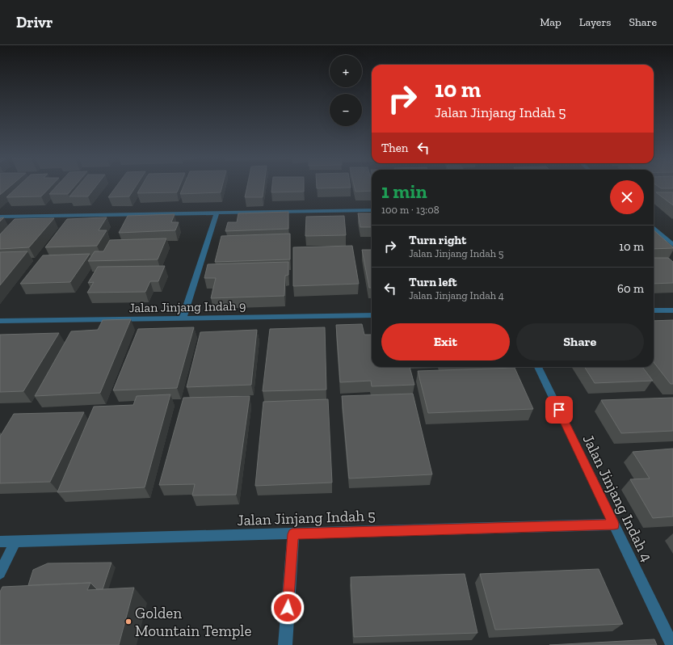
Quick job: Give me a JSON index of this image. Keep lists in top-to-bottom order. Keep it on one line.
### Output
{"streets":{"street":["Jalan Jinjang Indah 9","Jalan Jinjang Indah 4","Jalan Jinjang Indah 5"]},"crossings":[["Jalan Jinjang Indah 4","Jalan Jinjang Indah 5"]],"places":["Golden Mountain Temple"],"page":{"header":"Drivr","nav":["Map","Layers","Share"],"map_buttons":["+","−"],"turn":["10 m","Jalan Jinjang Indah 5"],"then":"Then","heading":["1 min","100 m · 13:08"],"list":[{"name":"Turn right","note":"Jalan Jinjang Indah 5","value":"10 m"},{"name":"Turn left","note":"Jalan Jinjang Indah 4","value":"60 m"}],"buttons":["Exit","Share"]}}
